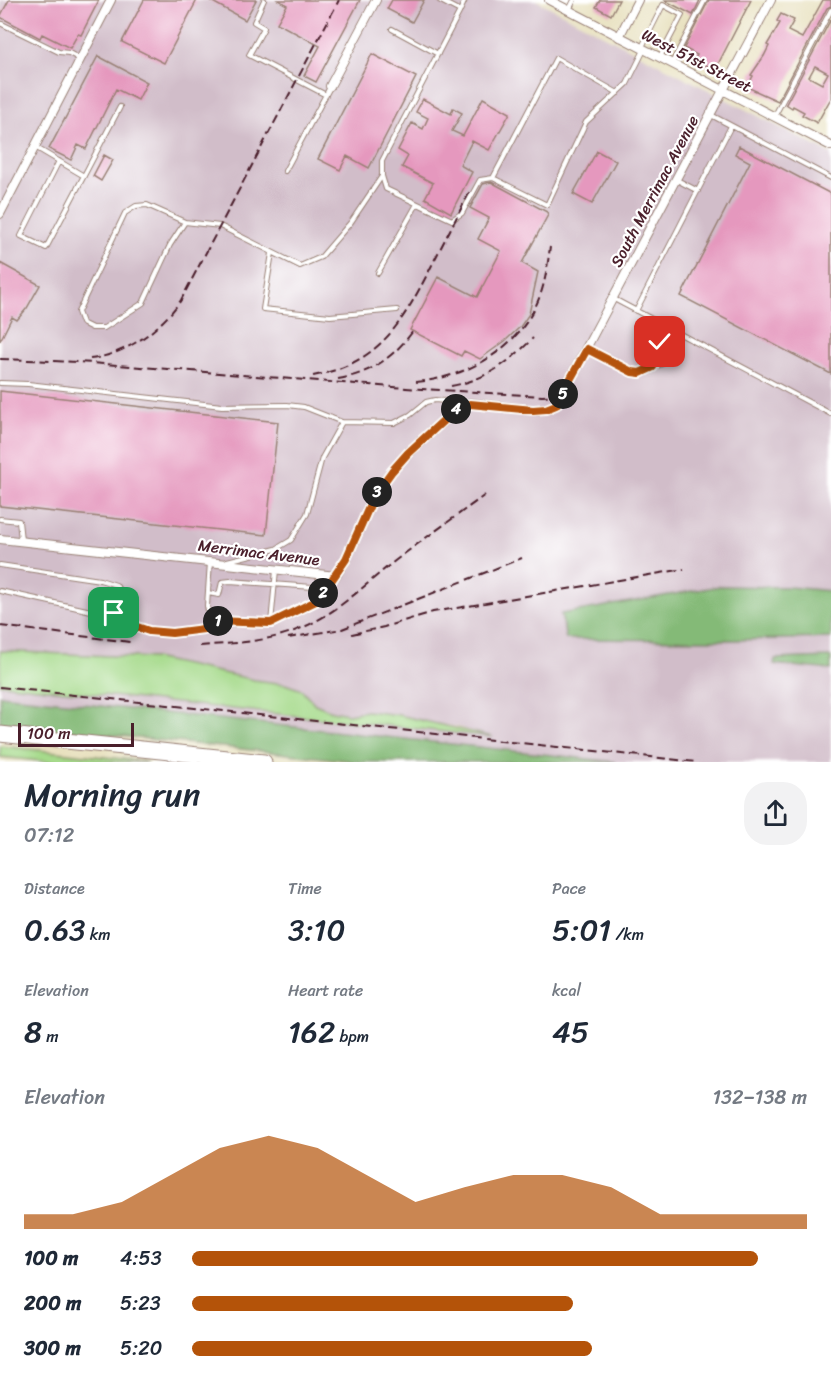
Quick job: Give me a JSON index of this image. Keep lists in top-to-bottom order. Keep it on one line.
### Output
{"streets":{"street":["West 51st Street","South Merrimac Avenue","Merrimac Avenue"]},"crossings":[["West 51st Street","South Merrimac Avenue"],["South Merrimac Avenue","Merrimac Avenue"]],"scale_bar":"100 m","page":{"pins":["5","4","3","2","1"],"scale":"100 m","heading":["Morning run","07:12"],"stats":[["Distance","0.63 km"],["Time","3:10"],["Pace","5:01 /km"],["Elevation","8 m"],["Heart rate","162 bpm"],["kcal","45"]],"chart":["Elevation","132–138 m"],"list":[{"name":"100 m","note":"4:53"},{"name":"200 m","note":"5:23"},{"name":"300 m","note":"5:20"}]}}
